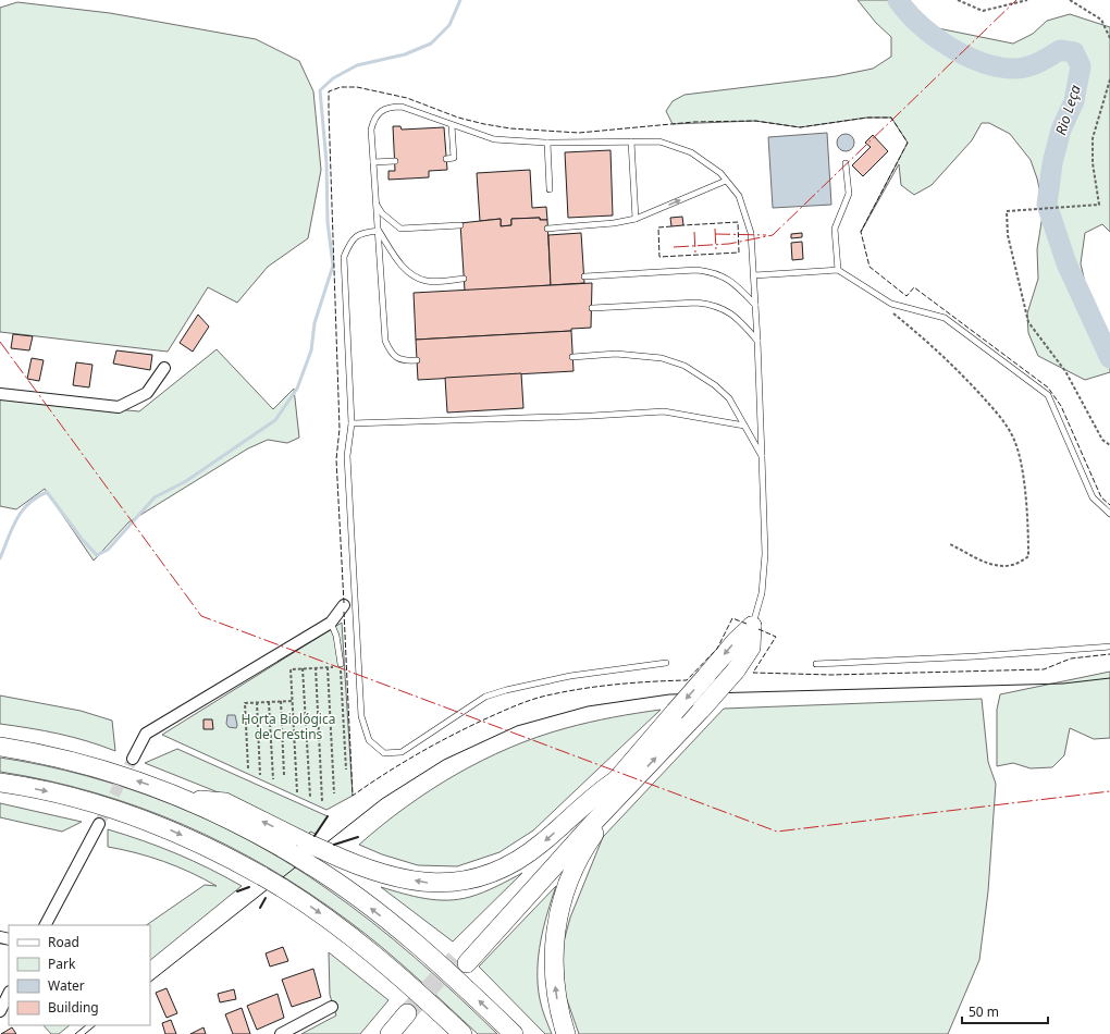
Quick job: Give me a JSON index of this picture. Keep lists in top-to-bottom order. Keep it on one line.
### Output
{"water":["Rio Leça"],"parks":["Horta Biológica de Crestins"],"legend":["Road","Park","Water","Building"],"scale_bar":"50 m"}
